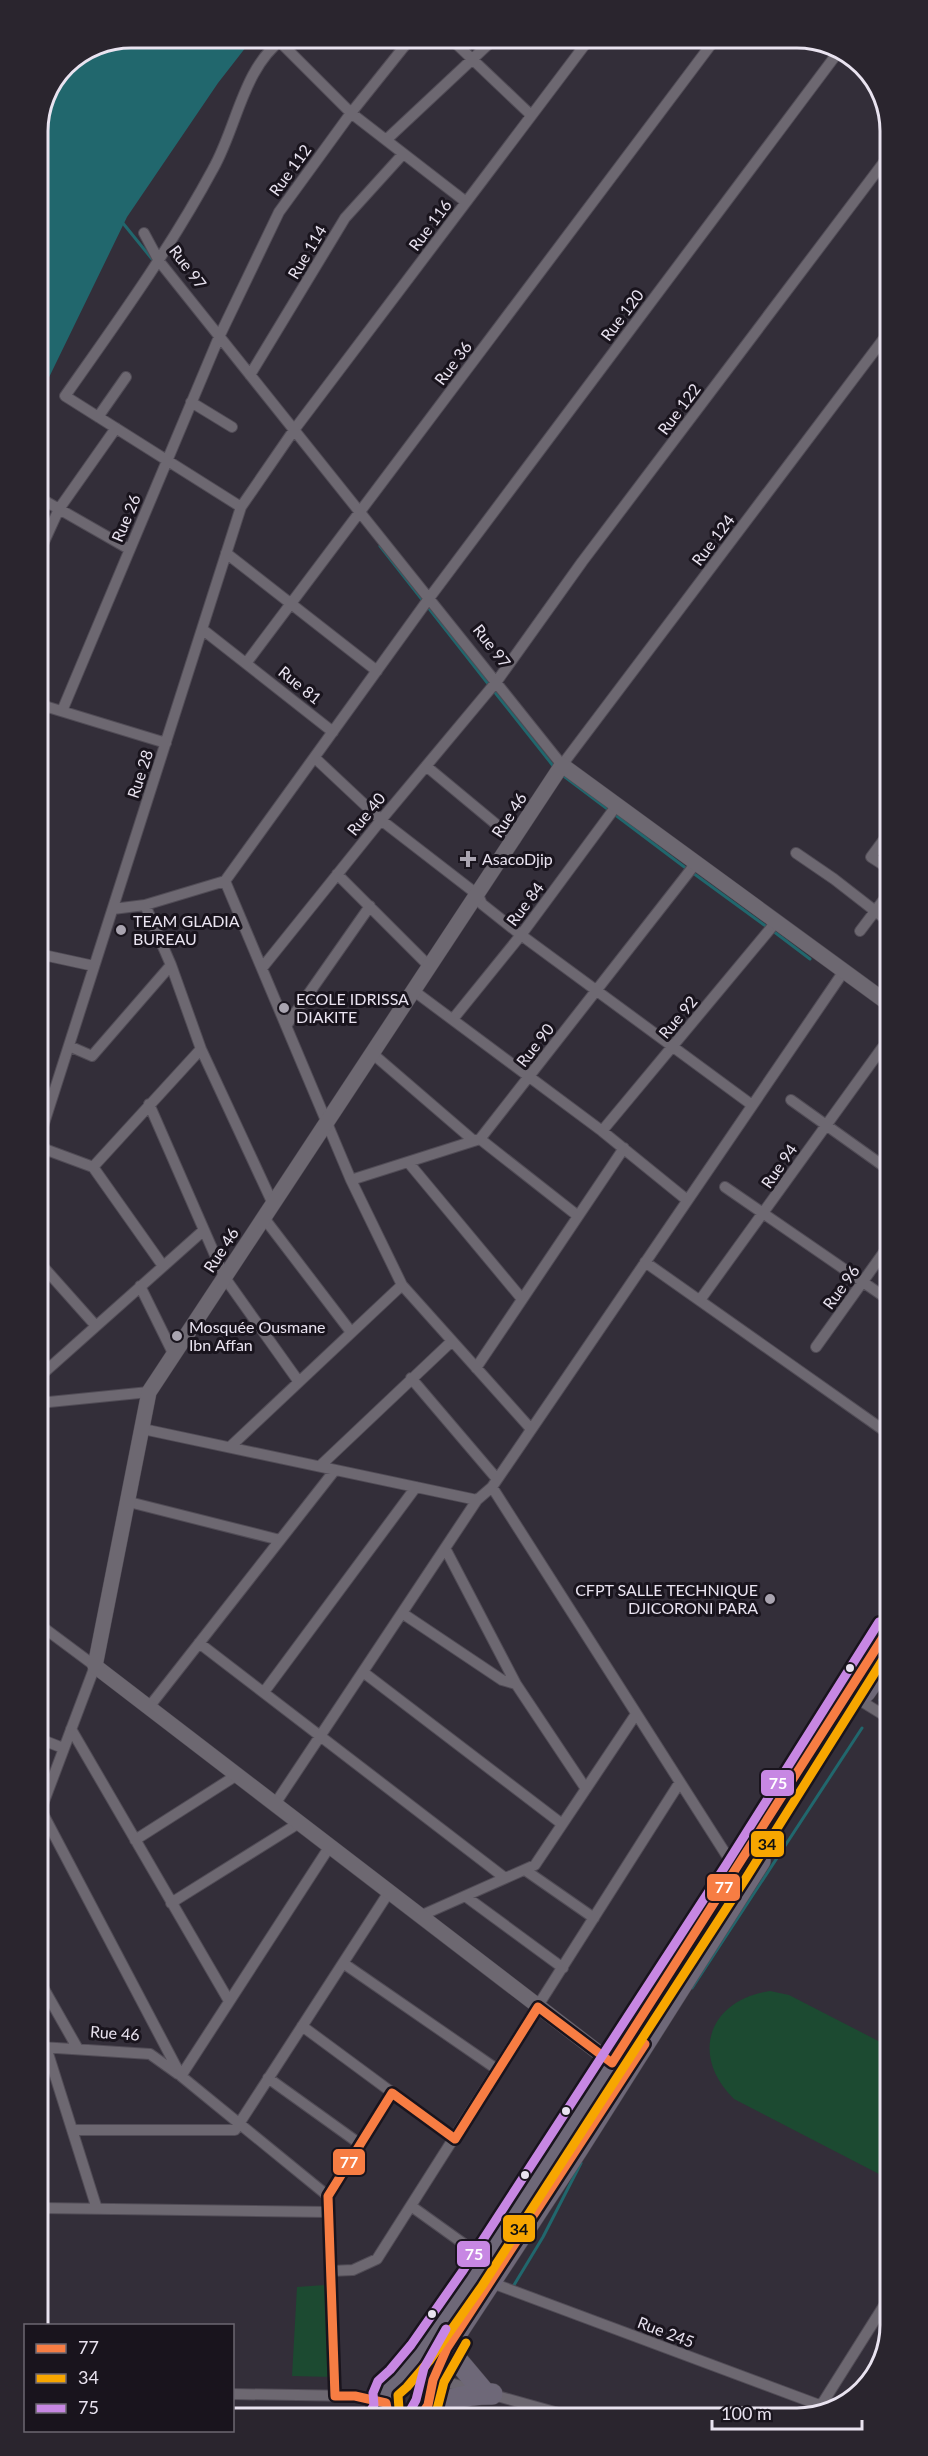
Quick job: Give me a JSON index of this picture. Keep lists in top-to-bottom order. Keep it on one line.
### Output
{"streets":{"street":["Rue 112","Rue 116","Rue 114","Rue 97","Rue 120","Rue 36","Rue 122","Rue 26","Rue 124","Rue 81","Rue 28","Rue 40","Rue 46","Rue 84","Rue 92","Rue 90","Rue 94","Rue 96","Rue 245"]},"crossings":[["Rue 112","Rue 97"],["Rue 112","Rue 26"],["Rue 116","Rue 97"],["Rue 116","Rue 28"],["Rue 114","Rue 97"],["Rue 97","Rue 120"],["Rue 97","Rue 36"],["Rue 97","Rue 122"],["Rue 97","Rue 26"],["Rue 97","Rue 124"],["Rue 97","Rue 28"],["Rue 97","Rue 40"],["Rue 97","Rue 46"],["Rue 97","Rue 84"],["Rue 97","Rue 92"],["Rue 97","Rue 90"],["Rue 120","Rue 81"],["Rue 36","Rue 81"],["Rue 122","Rue 40"],["Rue 124","Rue 46"]],"places":{"health":["AsacoDjip"],"other":["TEAM GLADIA BUREAU","ECOLE IDRISSA DIAKITE","Mosquée Ousmane Ibn Affan","CFPT SALLE TECHNIQUE DJICORONI PARA"]},"lines":["transit line 75","transit line 77","transit line 34"],"legend":["77","34","75"],"scale_bar":"100 m"}
